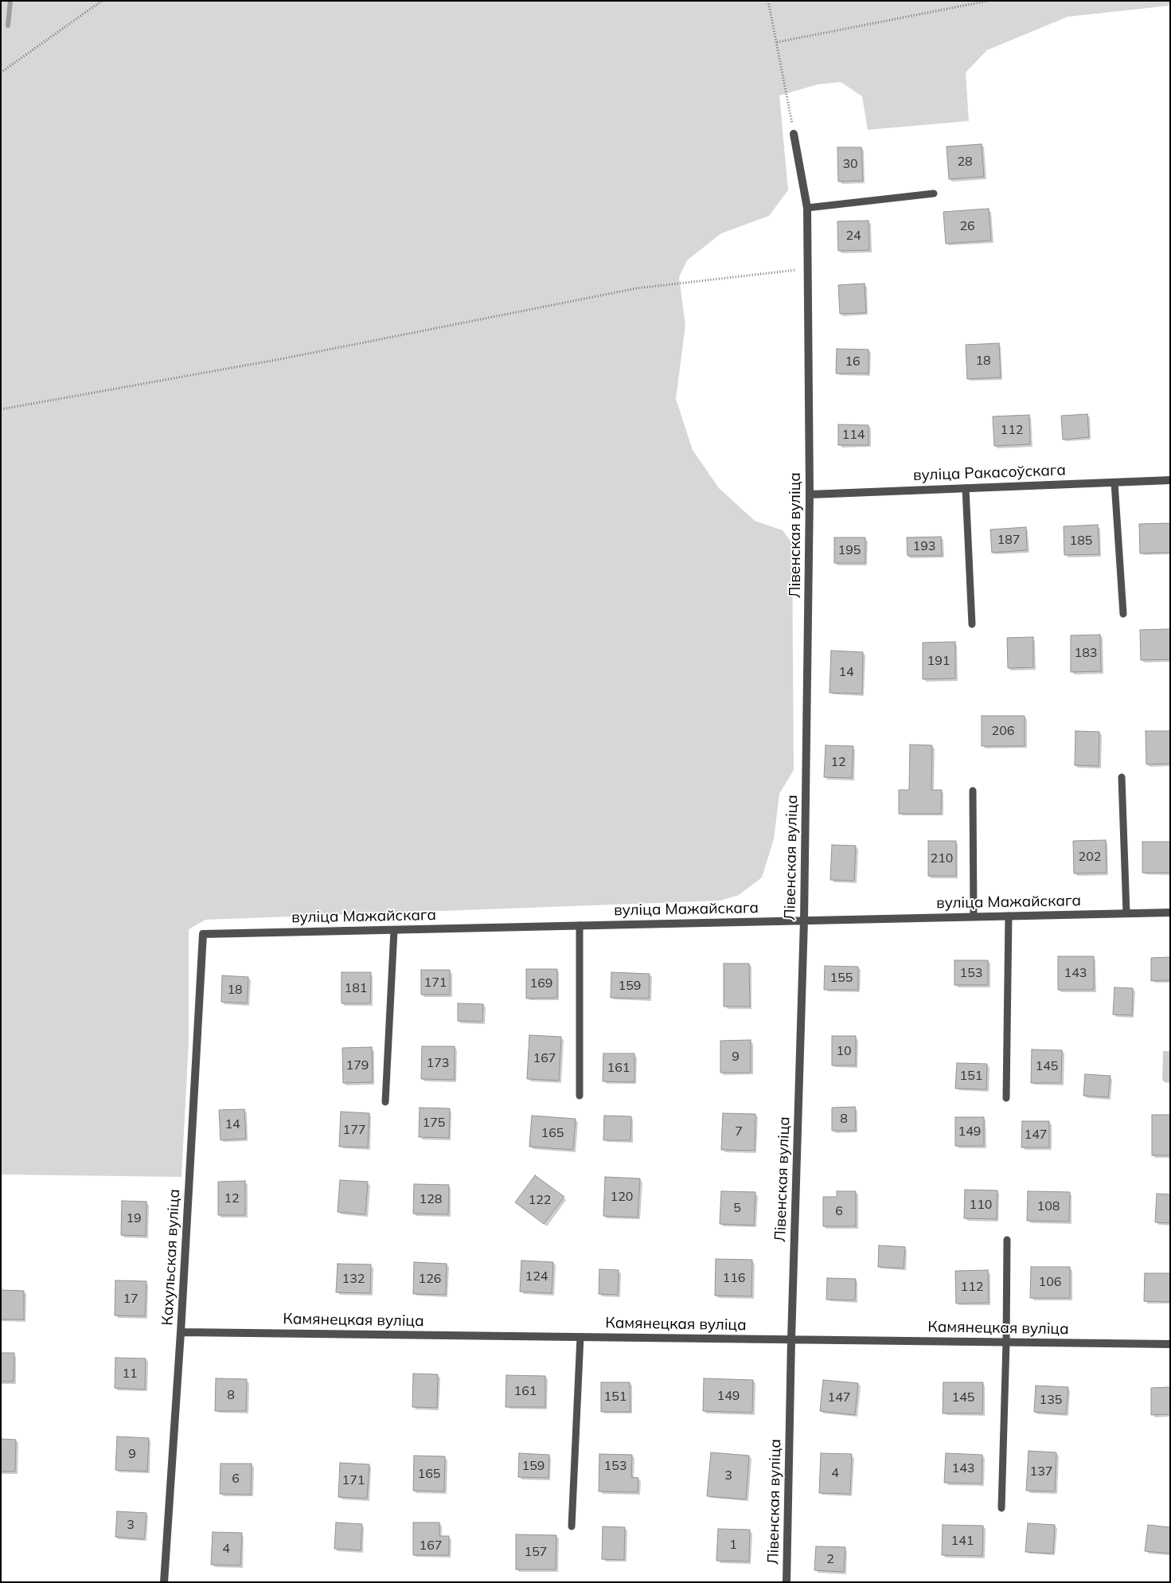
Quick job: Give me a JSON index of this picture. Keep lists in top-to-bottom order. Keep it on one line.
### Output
{"streets":{"street":["вуліца Ракасоўскага","Лівенская вуліца","вуліца Мажайскага","Кахульская вуліца","Камянецкая вуліца"]},"crossings":[["вуліца Ракасоўскага","Лівенская вуліца"],["Лівенская вуліца","вуліца Мажайскага"],["Лівенская вуліца","Камянецкая вуліца"],["вуліца Мажайскага","Кахульская вуліца"],["Кахульская вуліца","Камянецкая вуліца"]],"house_numbers":["28","30","26","24","18","16","112","114","187","185","193","195","183","191","14","206","12","202","210","153","143","155","171","169","159","181","18","10","9","167","173","179","145","161","151","8","175","14","177","7","149","165","147","120","12","128","122","110","108","5","6","19","124","116","132","126","106","112","17","11","161","8","149","151","147","145","135","9","159","153","143","137","4","165","3","6","171","3","141","1","167","4","157","2"]}
